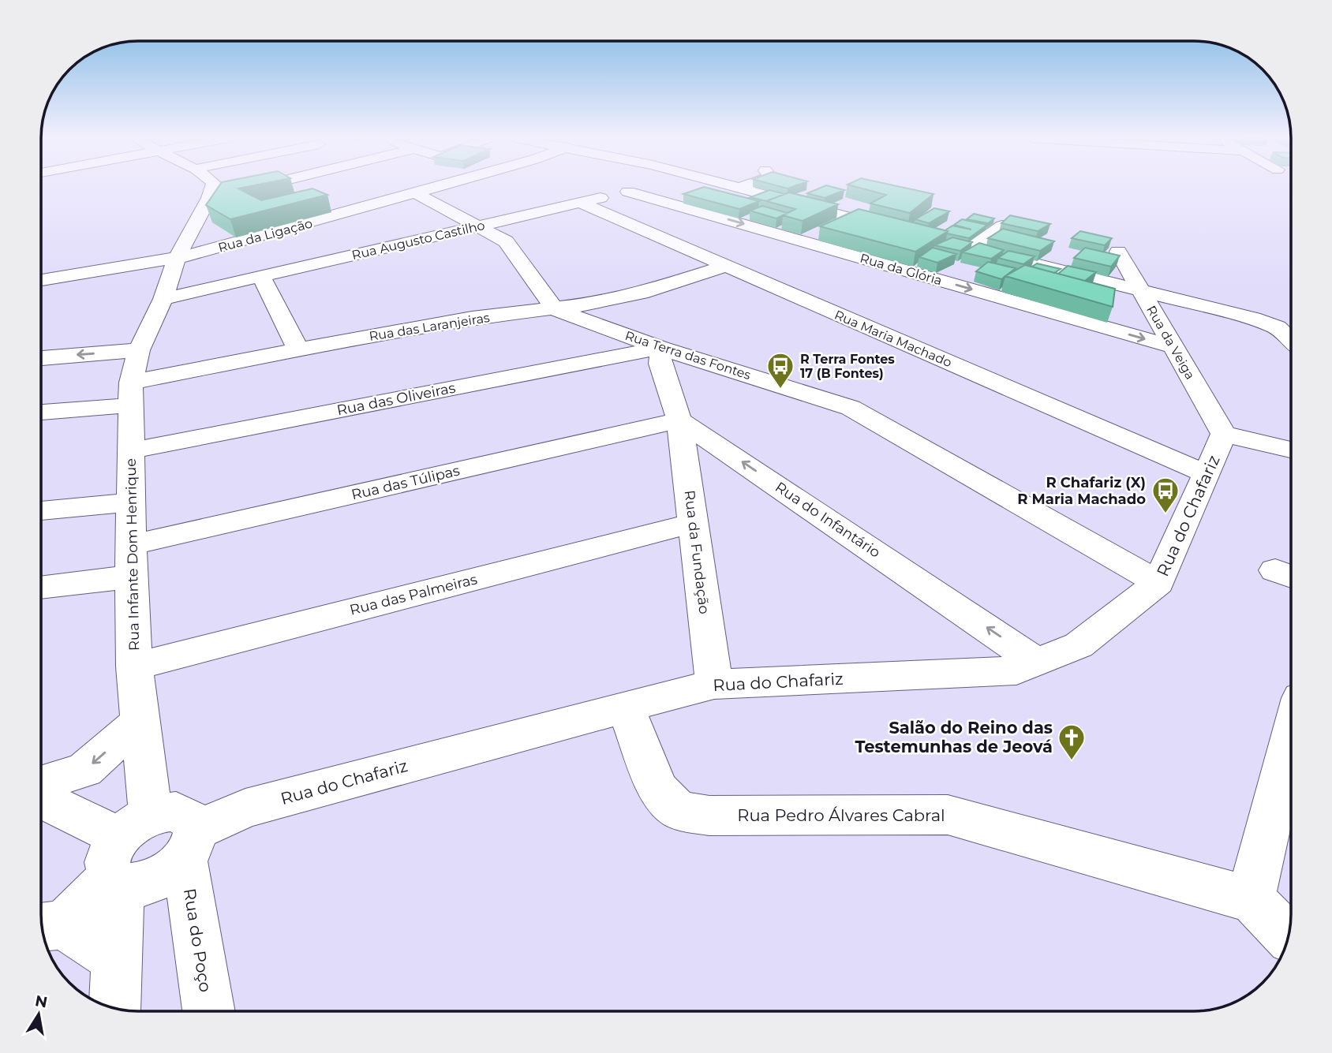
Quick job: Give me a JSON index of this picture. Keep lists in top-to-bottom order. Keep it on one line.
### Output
{"streets":{"street":["Rua da Ligação","Rua Augusto Castilho","Rua da Glória","Rua das Laranjeiras","Rua Maria Machado","Rua da Veiga","Rua Terra das Fontes","Rua das Oliveiras","Rua das Túlipas","Rua do Chafariz","Rua do Infantário","Rua da Fundação","Rua Infante Dom Henrique","Rua das Palmeiras","Rua Pedro Álvares Cabral","Rua do Poço"]},"crossings":[["Rua da Ligação","Rua Augusto Castilho"],["Rua da Ligação","Rua Infante Dom Henrique"],["Rua Augusto Castilho","Rua da Glória"],["Rua Augusto Castilho","Rua Maria Machado"],["Rua Augusto Castilho","Rua Infante Dom Henrique"],["Rua da Glória","Rua da Veiga"],["Rua das Laranjeiras","Rua Maria Machado"],["Rua das Laranjeiras","Rua Terra das Fontes"],["Rua das Laranjeiras","Rua Infante Dom Henrique"],["Rua Maria Machado","Rua do Chafariz"],["Rua da Veiga","Rua do Chafariz"],["Rua Terra das Fontes","Rua das Oliveiras"],["Rua Terra das Fontes","Rua do Chafariz"],["Rua das Oliveiras","Rua Infante Dom Henrique"],["Rua das Túlipas","Rua do Infantário"],["Rua das Túlipas","Rua da Fundação"],["Rua das Túlipas","Rua Infante Dom Henrique"],["Rua do Chafariz","Rua do Infantário"],["Rua do Chafariz","Rua da Fundação"],["Rua do Chafariz","Rua Infante Dom Henrique"],["Rua do Chafariz","Rua Pedro Álvares Cabral"],["Rua do Chafariz","Rua do Poço"],["Rua do Infantário","Rua da Fundação"],["Rua da Fundação","Rua das Palmeiras"],["Rua Infante Dom Henrique","Rua das Palmeiras"]],"one_way":["Rua do Infantário"],"places":{"bus stop":["R Terra Fontes 17 (B Fontes)","R Chafariz (X) R Maria Machado"],"church":["Salão do Reino das Testemunhas de Jeová"]},"north":"top"}
